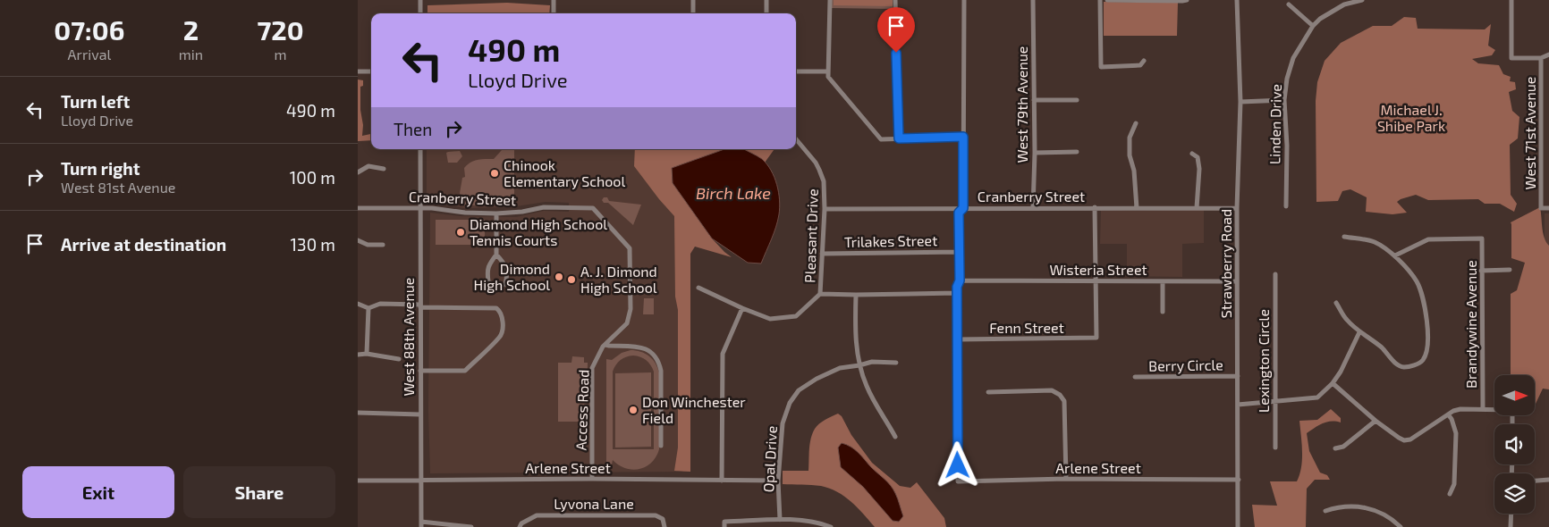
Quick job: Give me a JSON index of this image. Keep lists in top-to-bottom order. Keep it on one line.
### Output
{"streets":{"street":["West 79th Avenue","Linden Drive","West 71st Avenue","Cranberry Street","Pleasant Drive","Trilakes Street","Strawberry Road","Wisteria Street","Brandywine Avenue","Fenn Street","West 88th Avenue","Lexington Circle","Berry Circle","Access Road","Opal Drive","Arlene Street","Lyvona Lane"]},"crossings":[["West 79th Avenue","Cranberry Street"],["Cranberry Street","Pleasant Drive"],["Cranberry Street","Strawberry Road"],["Cranberry Street","West 88th Avenue"],["Cranberry Street","Access Road"],["Pleasant Drive","Trilakes Street"],["Strawberry Road","Wisteria Street"],["Strawberry Road","Berry Circle"],["Strawberry Road","Arlene Street"],["Wisteria Street","Fenn Street"],["Fenn Street","Arlene Street"],["West 88th Avenue","Arlene Street"],["Access Road","Arlene Street"],["Opal Drive","Arlene Street"]],"water":["Birch Lake"],"parks":["Michael J. Shibe Park"],"places":["Chinook Elementary School","Diamond High School Tennis Courts","Dimond High School","A. J. Dimond High School","Don Winchester Field"],"north":"right","page":{"eta":["07:06","Arrival","2","min","720","m"],"turn":["490 m","Lloyd Drive"],"list":[{"name":"Turn left","note":"Lloyd Drive","value":"490 m"},{"name":"Turn right","note":"West 81st Avenue","value":"100 m"},{"name":"Arrive at destination","value":"130 m"}],"then":"Then","buttons":["Exit","Share"]}}
